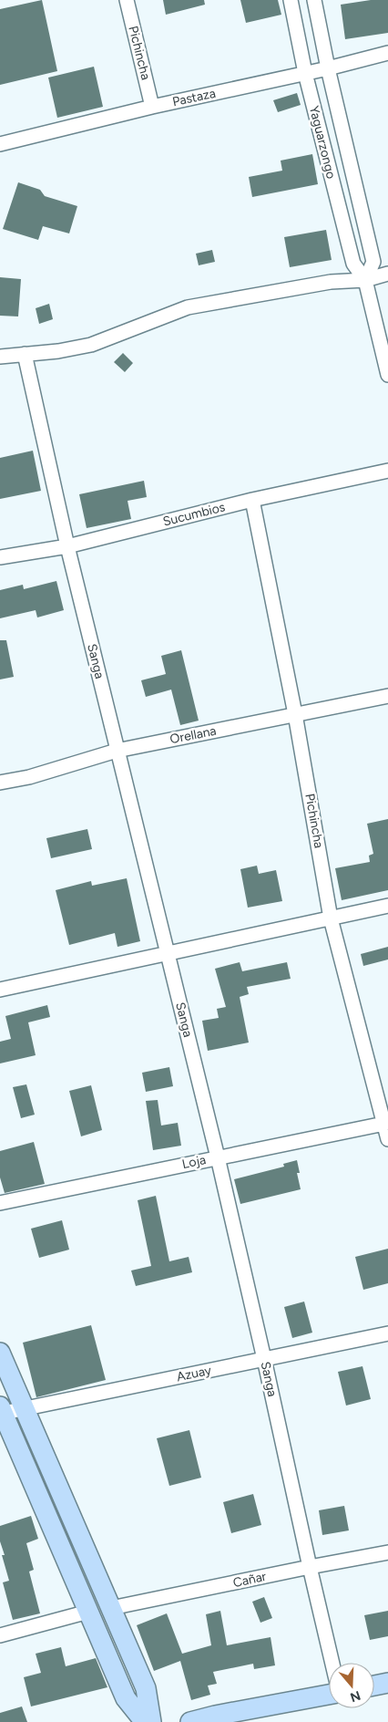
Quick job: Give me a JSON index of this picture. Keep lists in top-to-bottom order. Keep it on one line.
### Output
{"streets":{"street":["Pichincha","Pastaza","Yaguarzongo","Sucumbios","Sanga","Orellana","Loja","Azuay","Cañar"]},"crossings":[["Pichincha","Pastaza"],["Pichincha","Sucumbios"],["Pichincha","Orellana"],["Pichincha","Loja"],["Pastaza","Yaguarzongo"],["Sucumbios","Sanga"],["Sanga","Orellana"],["Sanga","Loja"],["Sanga","Azuay"],["Sanga","Cañar"]],"north":"bottom"}
